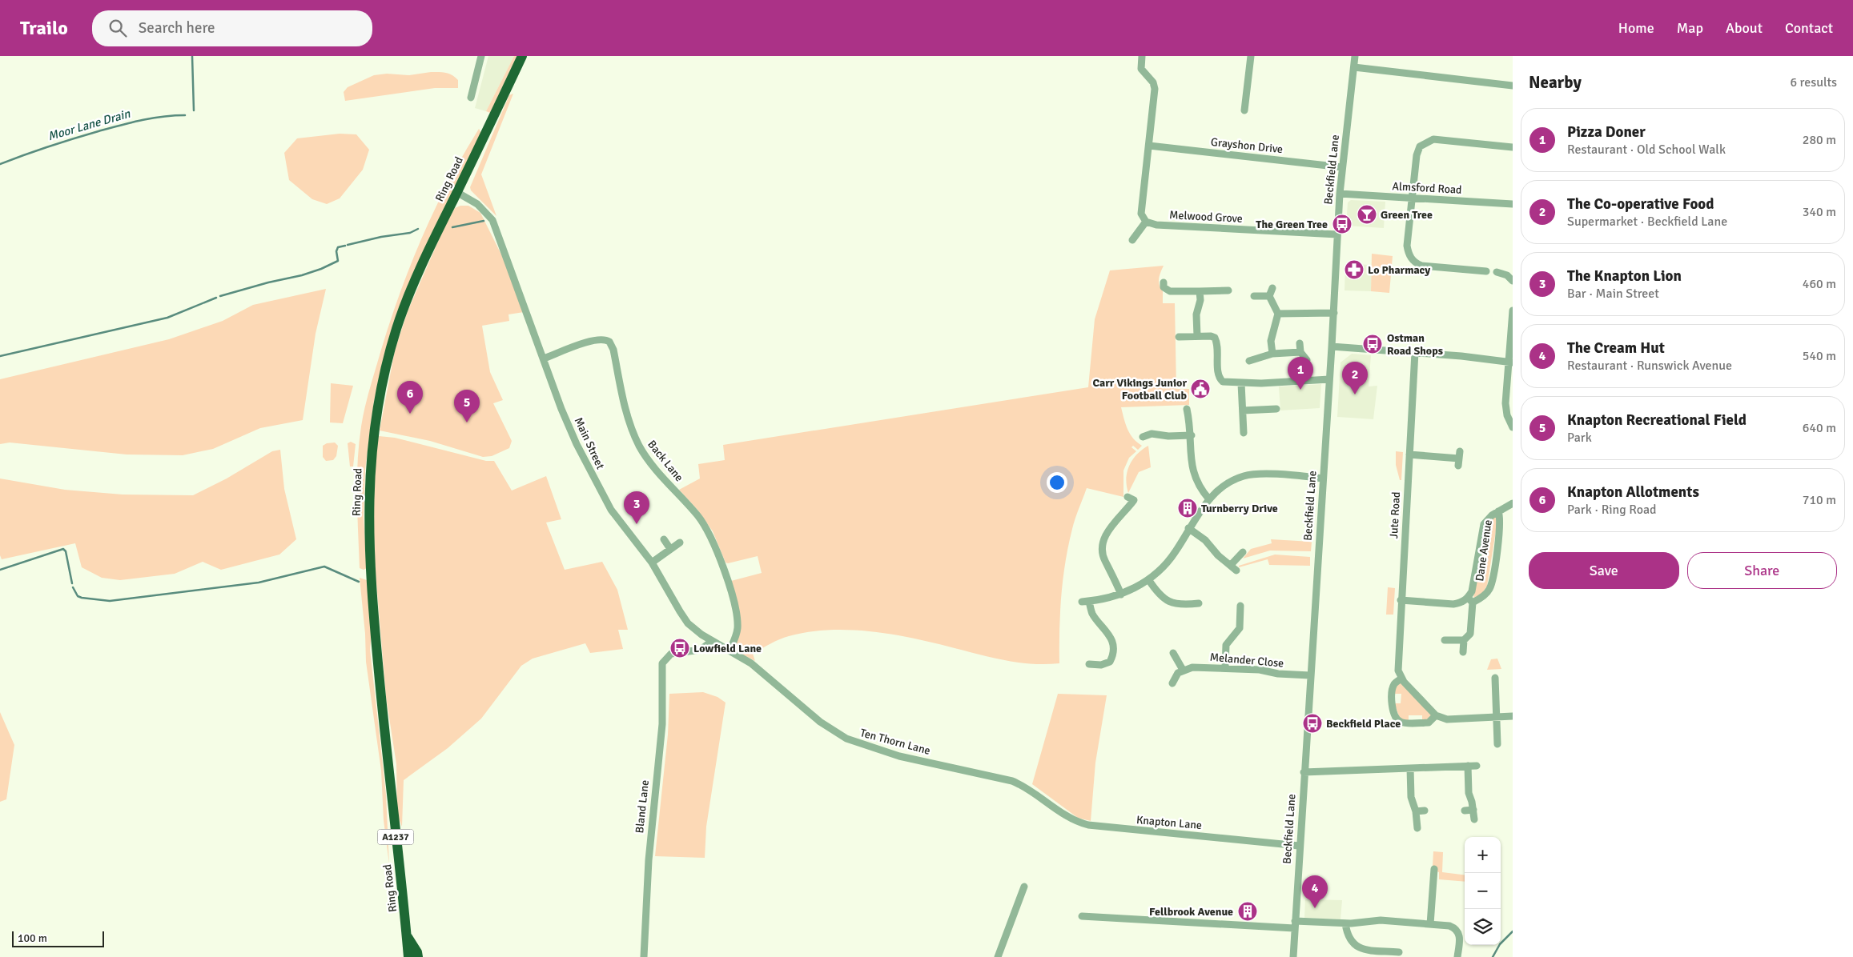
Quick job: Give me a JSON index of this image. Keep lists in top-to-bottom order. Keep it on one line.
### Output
{"streets":{"highway":["Ring Road","A1237"],"street":["Grayshon Drive","Beckfield Lane","Almsford Road","Melwood Grove","Main Street","Back Lane","Jute Road","Dane Avenue","Melander Close","Ten Thorn Lane","Bland Lane","Knapton Lane"]},"crossings":[["Grayshon Drive","Beckfield Lane"],["Beckfield Lane","Almsford Road"],["Beckfield Lane","Melwood Grove"],["Beckfield Lane","Melander Close"],["Beckfield Lane","Knapton Lane"],["Ring Road","Main Street"],["Main Street","Back Lane"],["Main Street","Ten Thorn Lane"],["Main Street","Bland Lane"],["Jute Road","Dane Avenue"],["Ten Thorn Lane","Knapton Lane"]],"water":["Moor Lane Drain"],"places":{"bar":["Green Tree"],"bus stop":["The Green Tree","Ostman Road Shops","Lowfield Lane","Beckfield Place"],"pharmacy":["Lo Pharmacy"],"public building":["Carr Vikings Junior Football Club"],"building":["Turnberry Drive","Fellbrook Avenue"]},"scale_bar":"100 m","page":{"header":"Trailo","search":"Search here","nav":["Home","Map","About","Contact"],"heading":["Nearby","6 results"],"list":[{"mark":"1","name":"Pizza Doner","note":"Restaurant · Old School Walk","value":"280 m"},{"mark":"2","name":"The Co-operative Food","note":"Supermarket · Beckfield Lane","value":"340 m"},{"mark":"3","name":"The Knapton Lion","note":"Bar · Main Street","value":"460 m"},{"mark":"4","name":"The Cream Hut","note":"Restaurant · Runswick Avenue","value":"540 m"},{"mark":"5","name":"Knapton Recreational Field","note":"Park","value":"640 m"},{"mark":"6","name":"Knapton Allotments","note":"Park · Ring Road","value":"710 m"}],"pins":["1","2","6","5","3","4"],"buttons":["Save","Share"],"map_buttons":["+","−"],"scale":"100 m"}}
